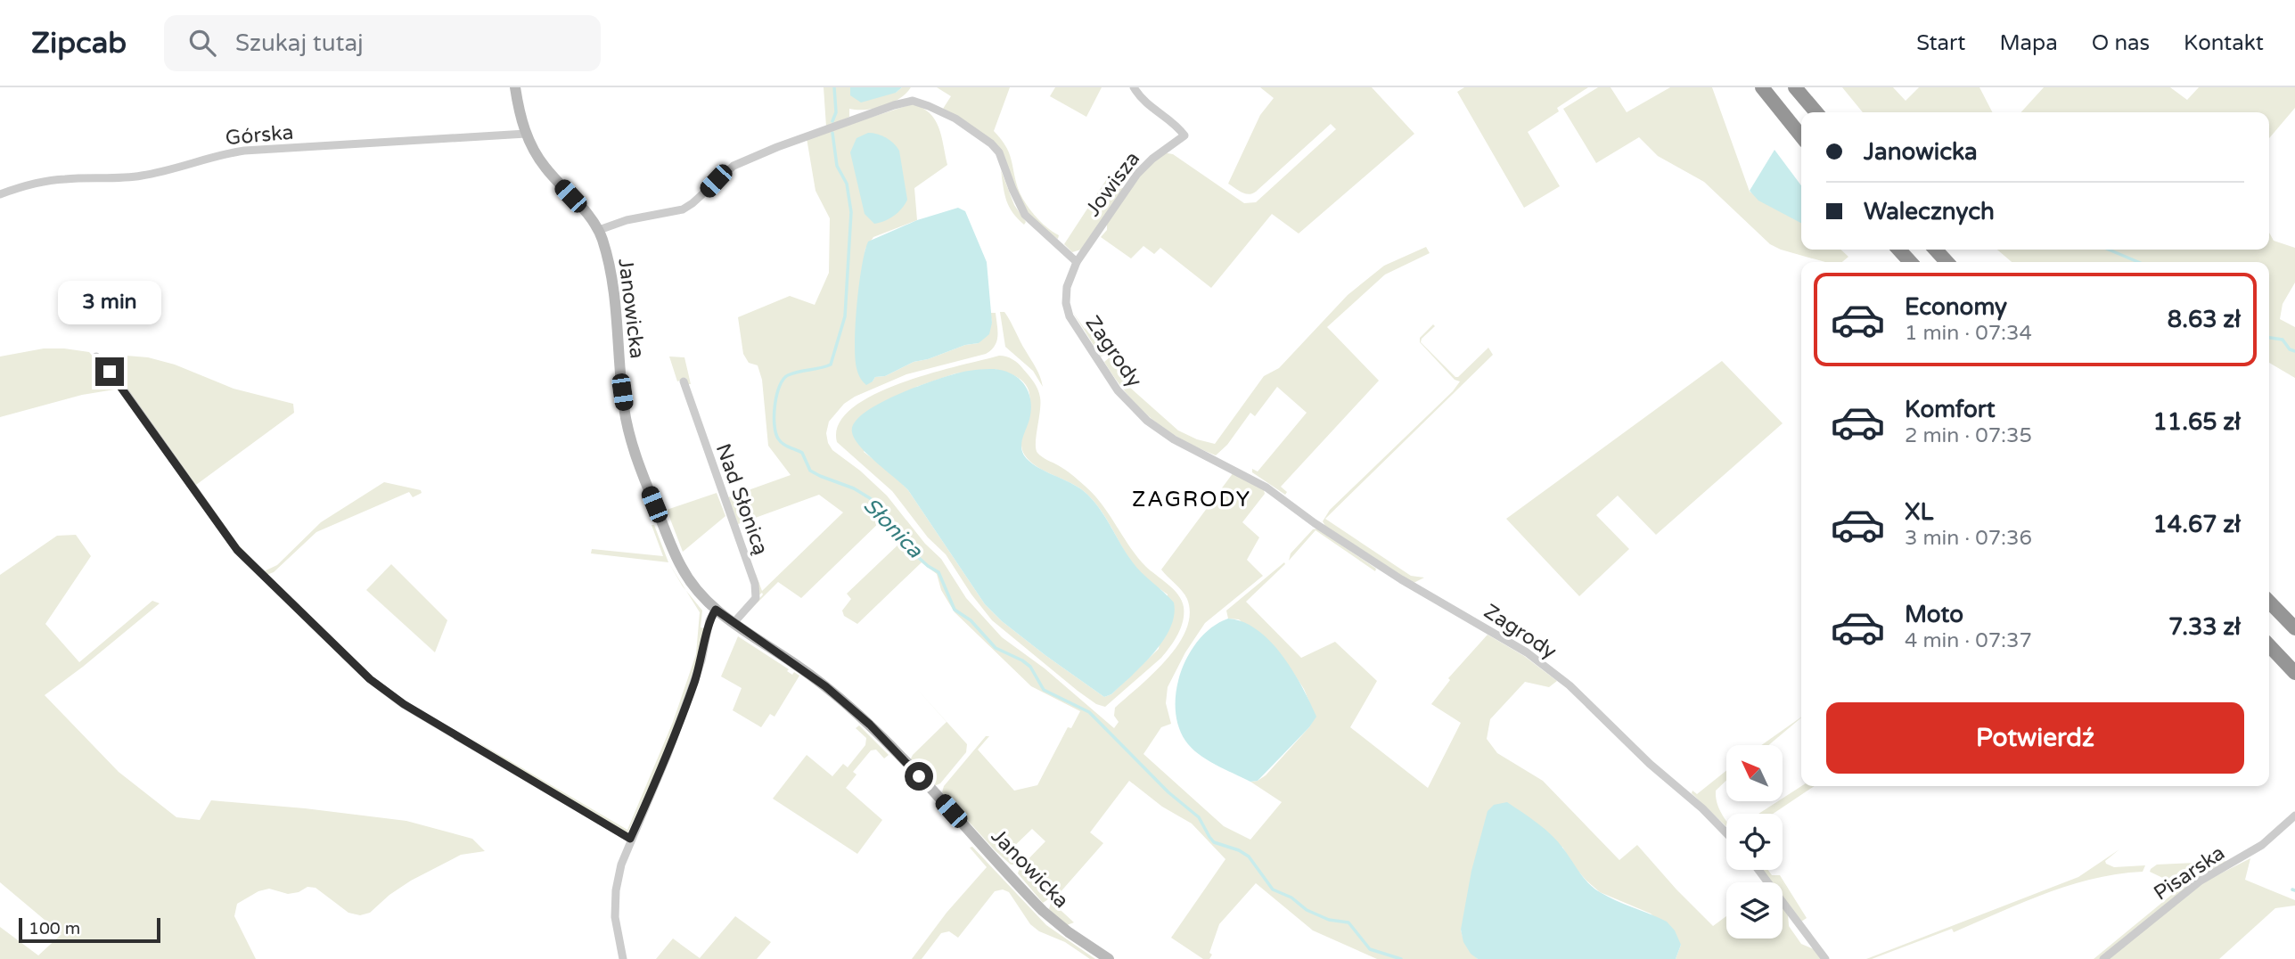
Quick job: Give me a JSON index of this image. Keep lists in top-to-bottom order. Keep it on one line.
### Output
{"streets":{"street":["Górska","Jowisza","Janowicka","Zagrody","Nad Słonicą","Pisarska"]},"crossings":[["Górska","Janowicka"],["Jowisza","Zagrody"],["Janowicka","Nad Słonicą"]],"districts":["ZAGRODY"],"water":["Słonica"],"scale_bar":"100 m","north":"top left","page":{"header":"Zipcab","search":"Szukaj tutaj","nav":["Start","Mapa","O nas","Kontakt"],"banner":["Janowicka","Walecznych"],"list":[{"name":"Economy","note":"1 min · 07:34","value":"8.63 zł"},{"name":"Komfort","note":"2 min · 07:35","value":"11.65 zł"},{"name":"XL","note":"3 min · 07:36","value":"14.67 zł"},{"name":"Moto","note":"4 min · 07:37","value":"7.33 zł"}],"bubble":"3 min","buttons":"Potwierdź","scale":"100 m"}}
